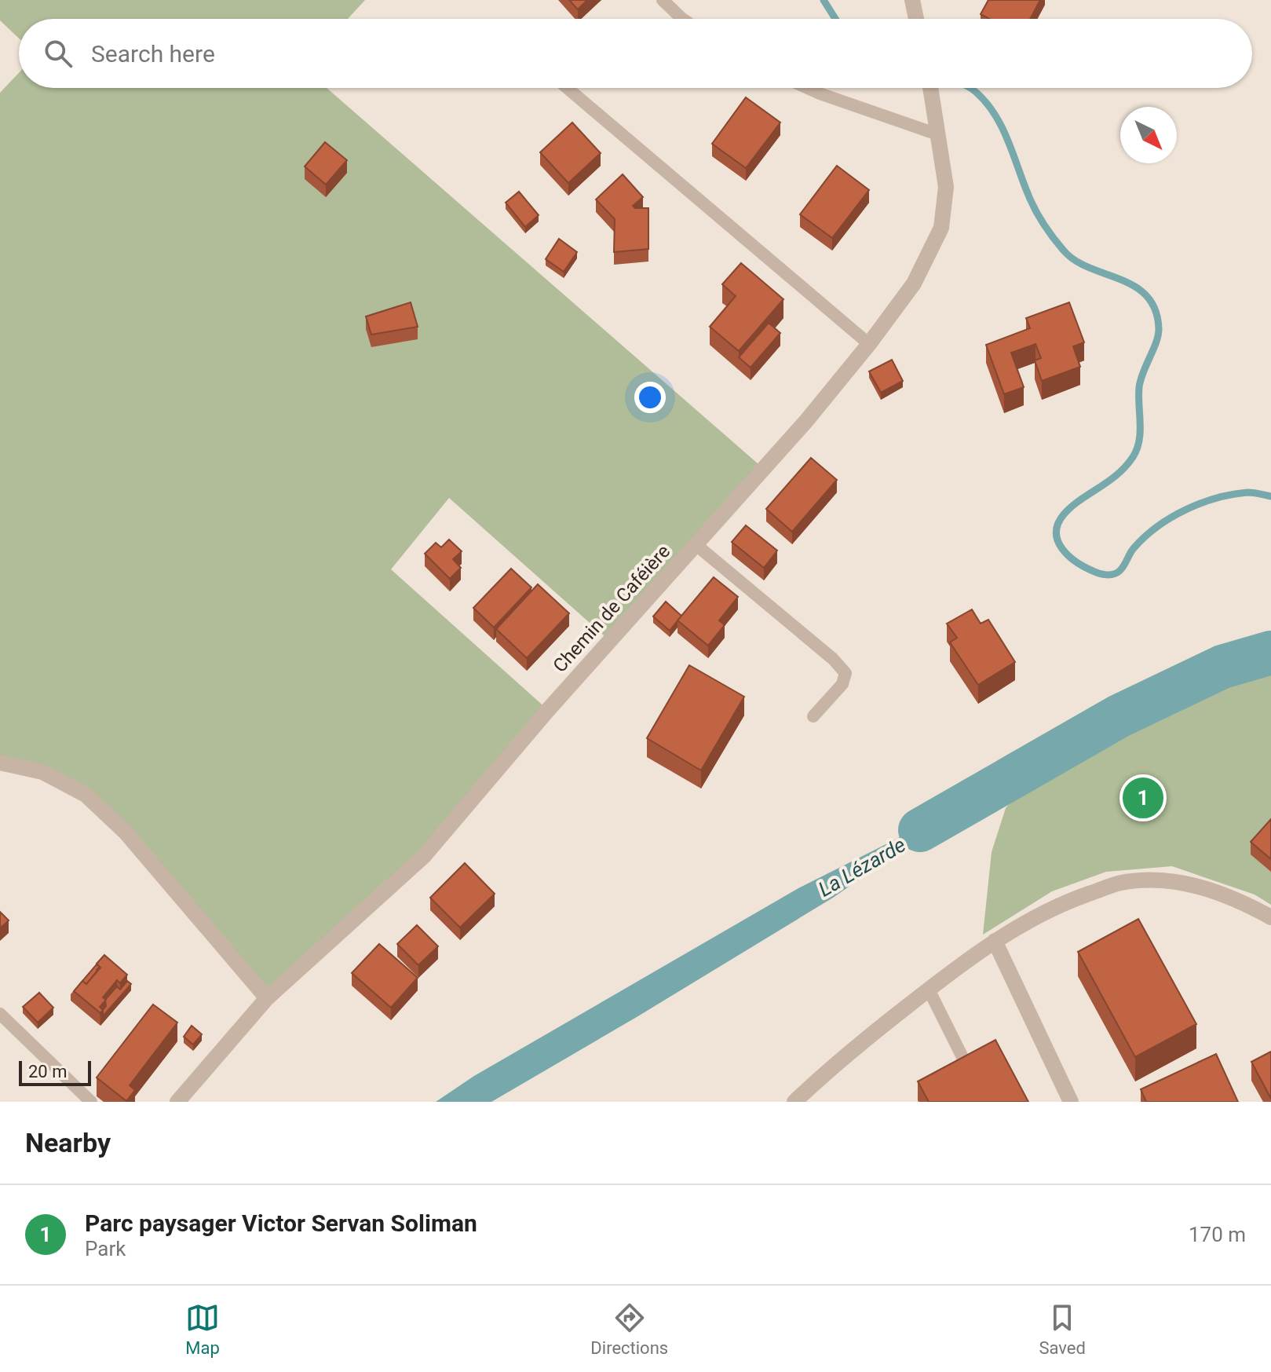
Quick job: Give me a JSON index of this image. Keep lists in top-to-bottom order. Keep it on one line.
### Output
{"streets":{"street":["Chemin de Caféière"]},"water":["La Lézarde"],"scale_bar":"20 m","north":"bottom right","page":{"search":"Search here","pins":"1","scale":"20 m","heading":"Nearby","list":[{"mark":"1","name":"Parc paysager Victor Servan Soliman","note":"Park","value":"170 m"}],"nav":["Map","Directions","Saved"]}}
